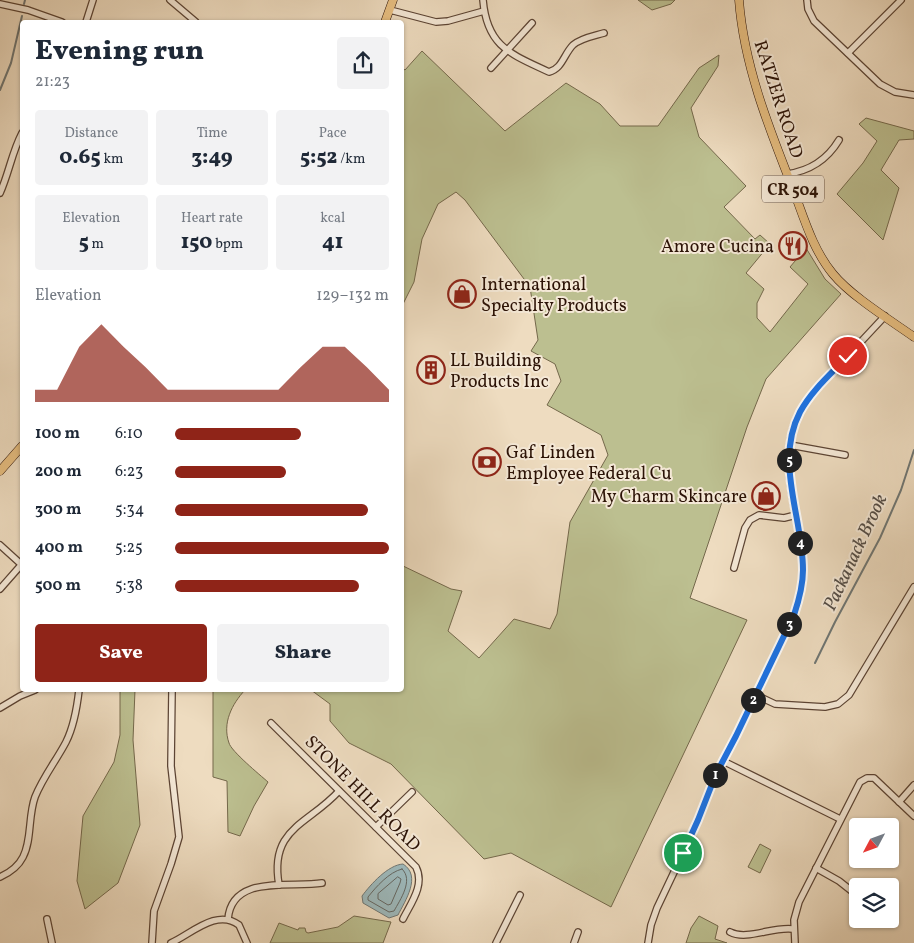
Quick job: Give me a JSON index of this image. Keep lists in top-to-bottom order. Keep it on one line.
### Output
{"streets":{"main road":["RATZER ROAD","CR 504"],"street":["STONE HILL ROAD"]},"water":["Packanack Brook"],"places":{"restaurant":["Amore Cucina"],"shop":["International Specialty Products","My Charm Skincare"],"building":["LL Building Products Inc"],"bank":["Gaf Linden Employee Federal Cu"]},"north":"bottom left","page":{"heading":["Evening run","21:23"],"stats":[["Distance","0.65 km"],["Time","3:49"],["Pace","5:52 /km"],["Elevation","5 m"],["Heart rate","150 bpm"],["kcal","41"]],"chart":["Elevation","129–132 m"],"list":[{"name":"100 m","note":"6:10"},{"name":"200 m","note":"6:23"},{"name":"300 m","note":"5:34"},{"name":"400 m","note":"5:25"},{"name":"500 m","note":"5:38"}],"pins":["5","4","3","2","1"],"buttons":["Save","Share"]}}
